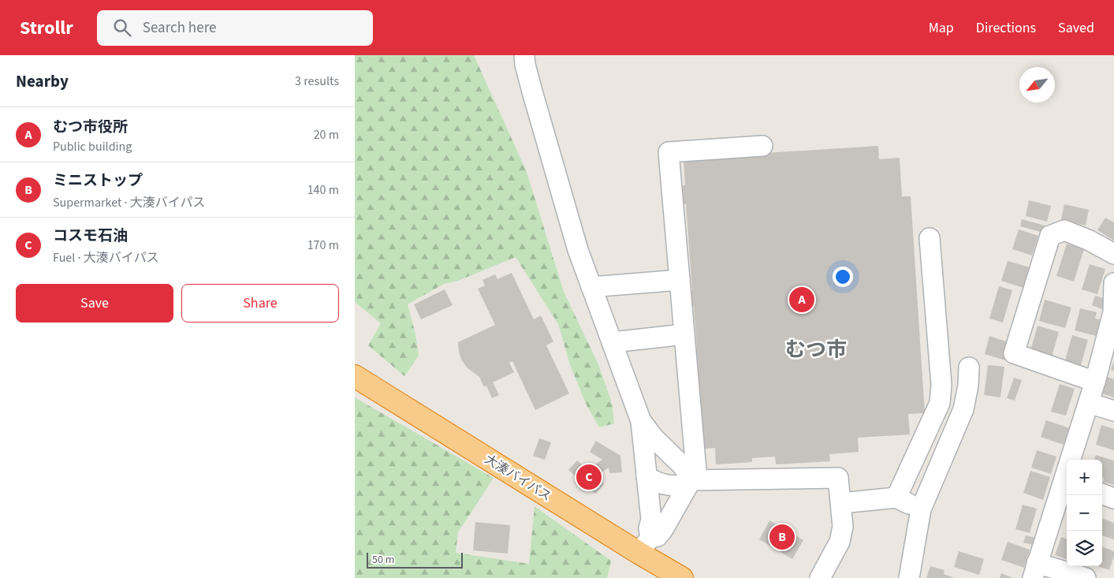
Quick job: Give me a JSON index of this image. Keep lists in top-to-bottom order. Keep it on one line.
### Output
{"streets":{"highway":["大湊バイパス"]},"districts":["むつ市"],"scale_bar":"50 m","north":"bottom left","page":{"header":"Strollr","search":"Search here","nav":["Map","Directions","Saved"],"heading":["Nearby","3 results"],"list":[{"mark":"A","name":"むつ市役所","note":"Public building","value":"20 m"},{"mark":"B","name":"ミニストップ","note":"Supermarket · 大湊バイパス","value":"140 m"},{"mark":"C","name":"コスモ石油","note":"Fuel · 大湊バイパス","value":"170 m"}],"buttons":["Save","Share"],"pins":["A","C","B"],"map_buttons":["+","−"],"scale":"50 m"}}
